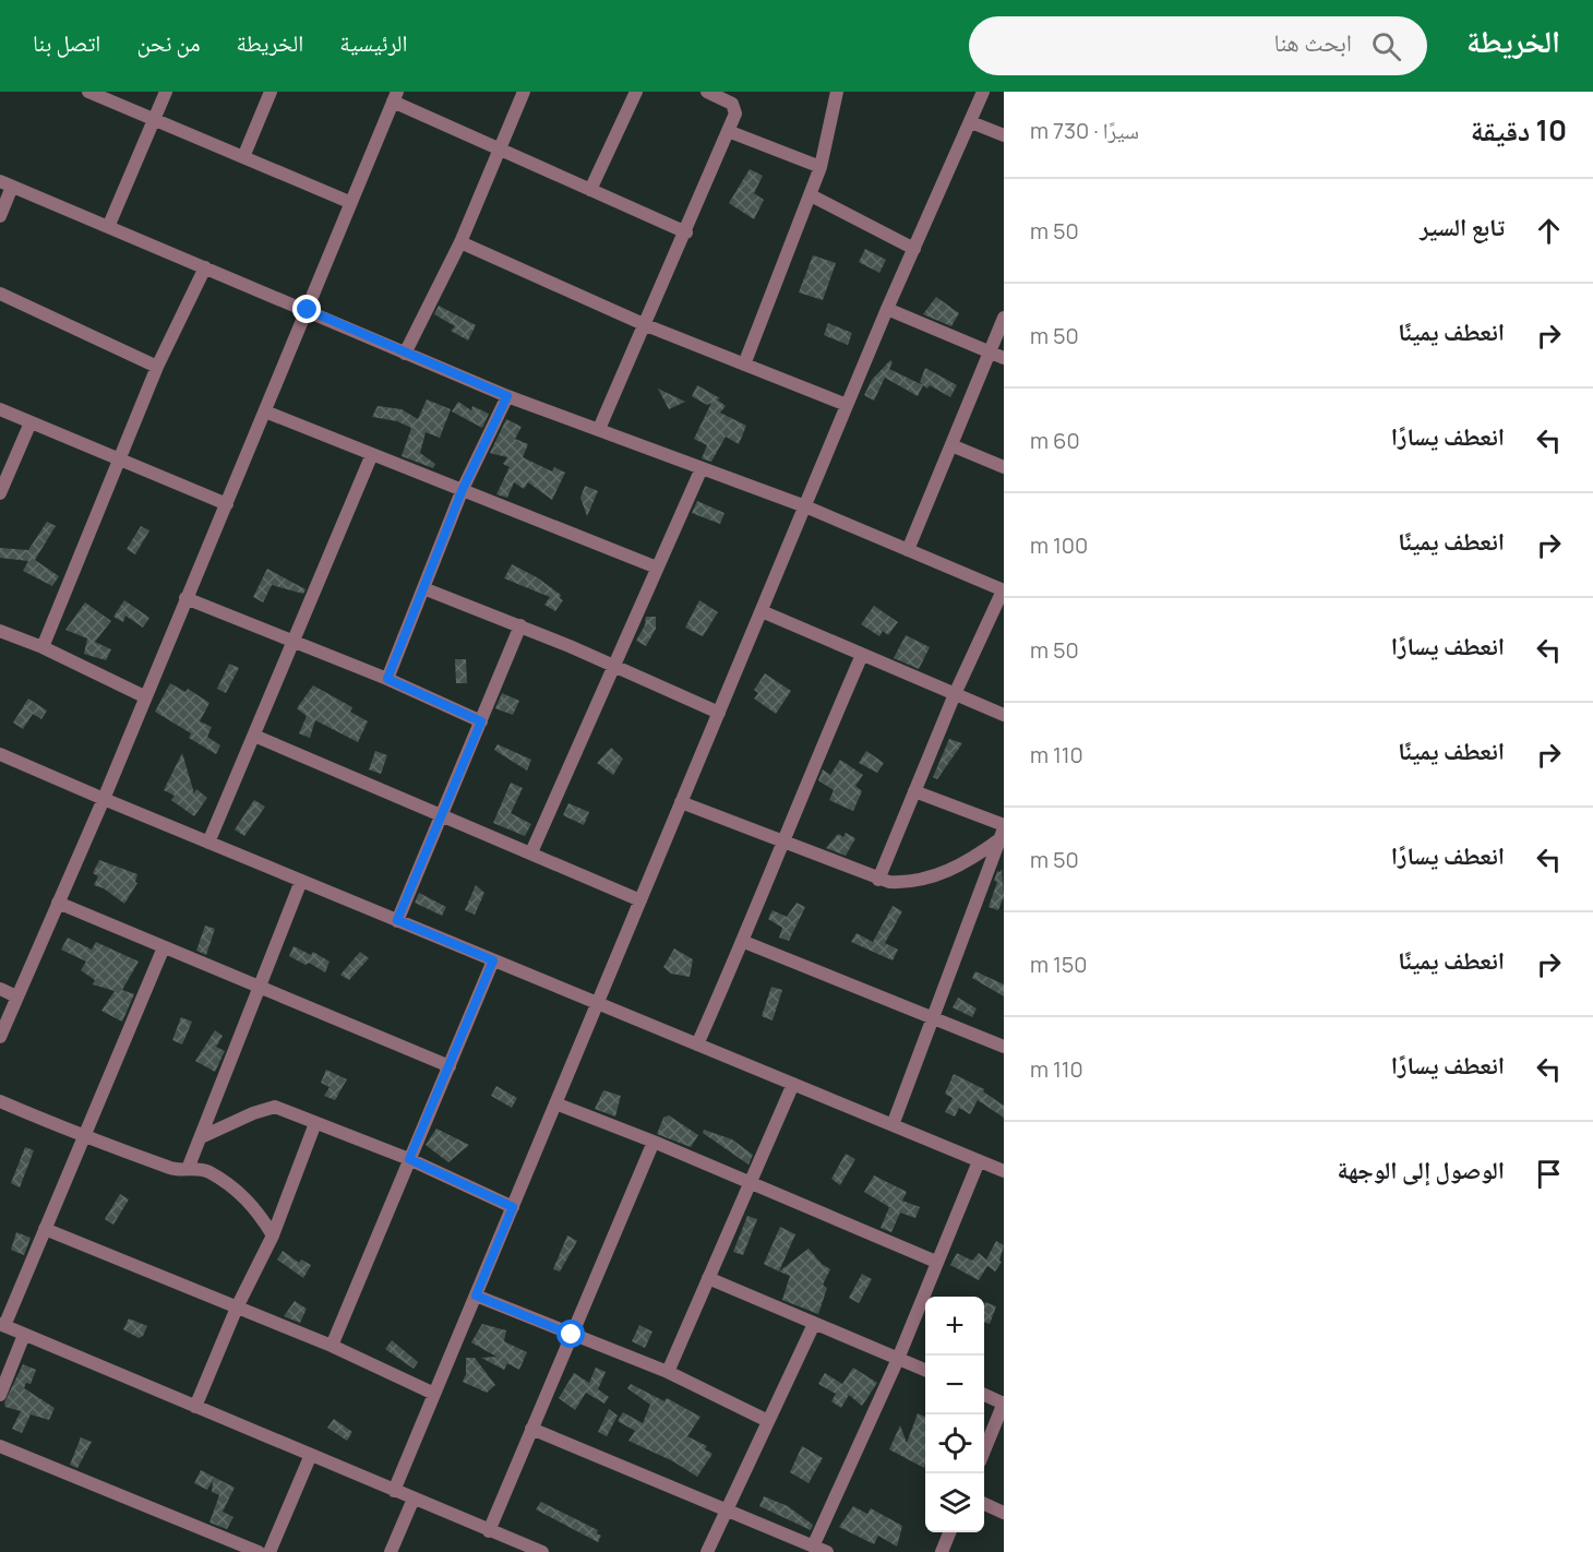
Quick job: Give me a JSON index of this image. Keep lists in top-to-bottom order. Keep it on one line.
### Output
{"page":{"header":"الخريطة","search":"ابحث هنا","nav":["الرئيسية","الخريطة","من نحن","اتصل بنا"],"heading":["10 دقيقة","سيرًا · 730 m"],"list":[["تابع السير","50 m"],["انعطف يمينًا","50 m"],["انعطف يسارًا","60 m"],["انعطف يمينًا","100 m"],["انعطف يسارًا","50 m"],["انعطف يمينًا","110 m"],["انعطف يسارًا","50 m"],["انعطف يمينًا","150 m"],["انعطف يسارًا","110 m"],"الوصول إلى الوجهة"],"map_buttons":["+","−"]}}
